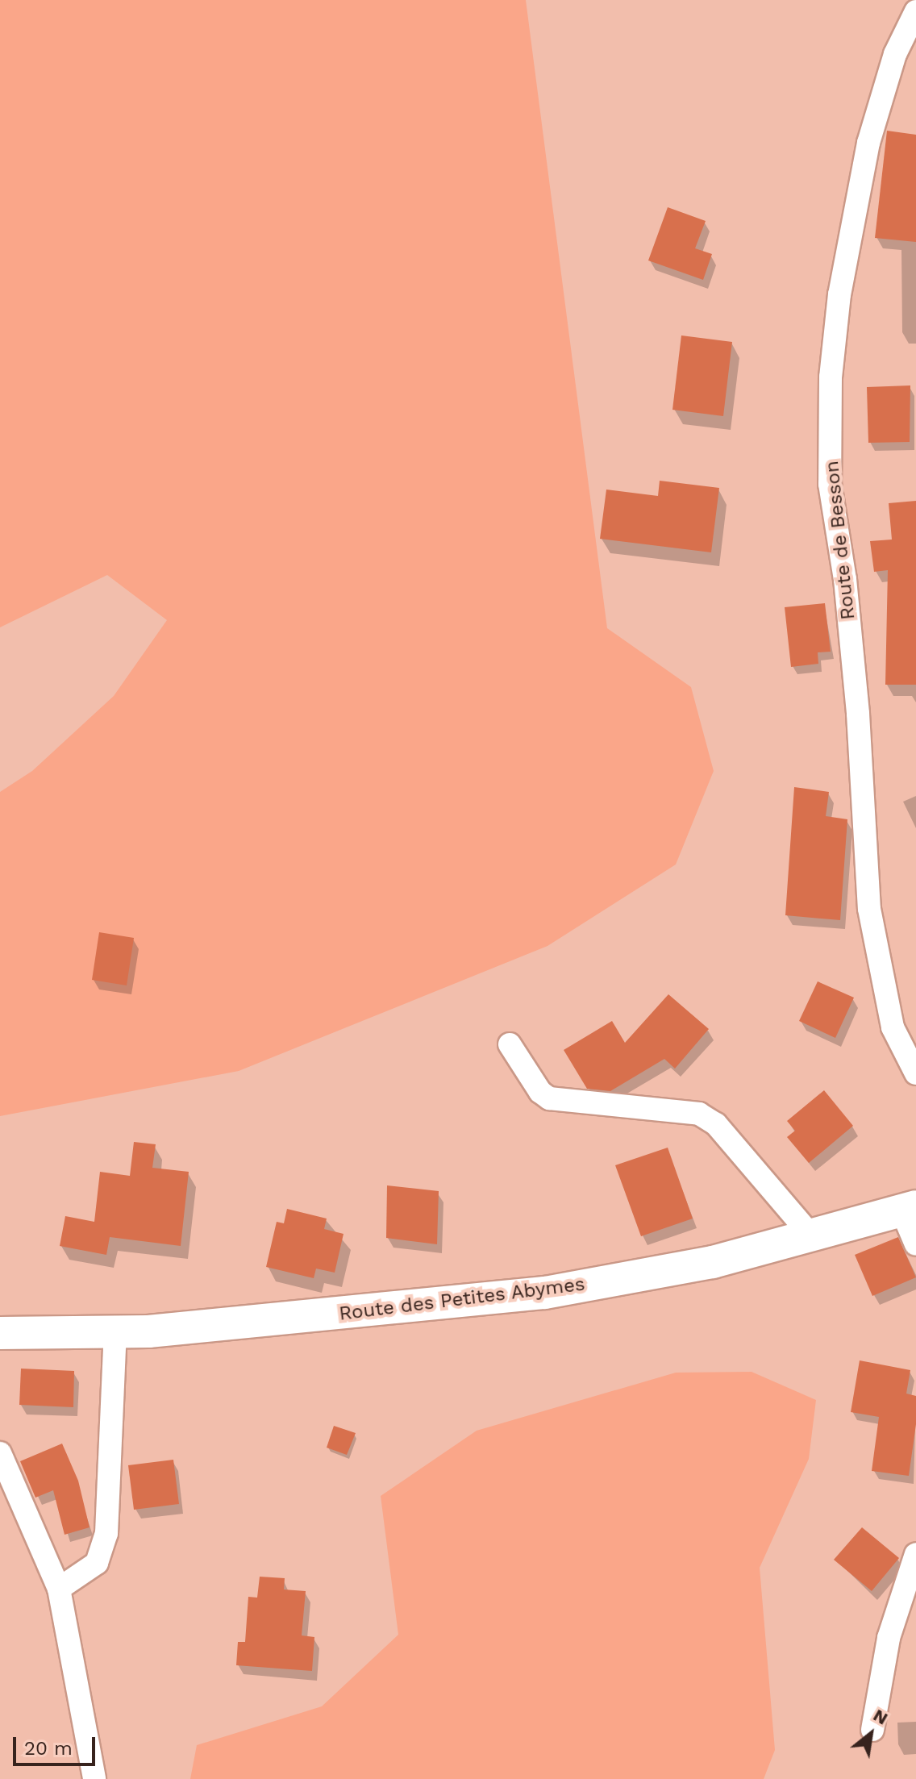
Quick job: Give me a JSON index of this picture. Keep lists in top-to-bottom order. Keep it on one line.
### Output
{"streets":{"main road":["Route des Petites Abymes"],"street":["Route de Besson"]},"scale_bar":"20 m","north":"top right"}
